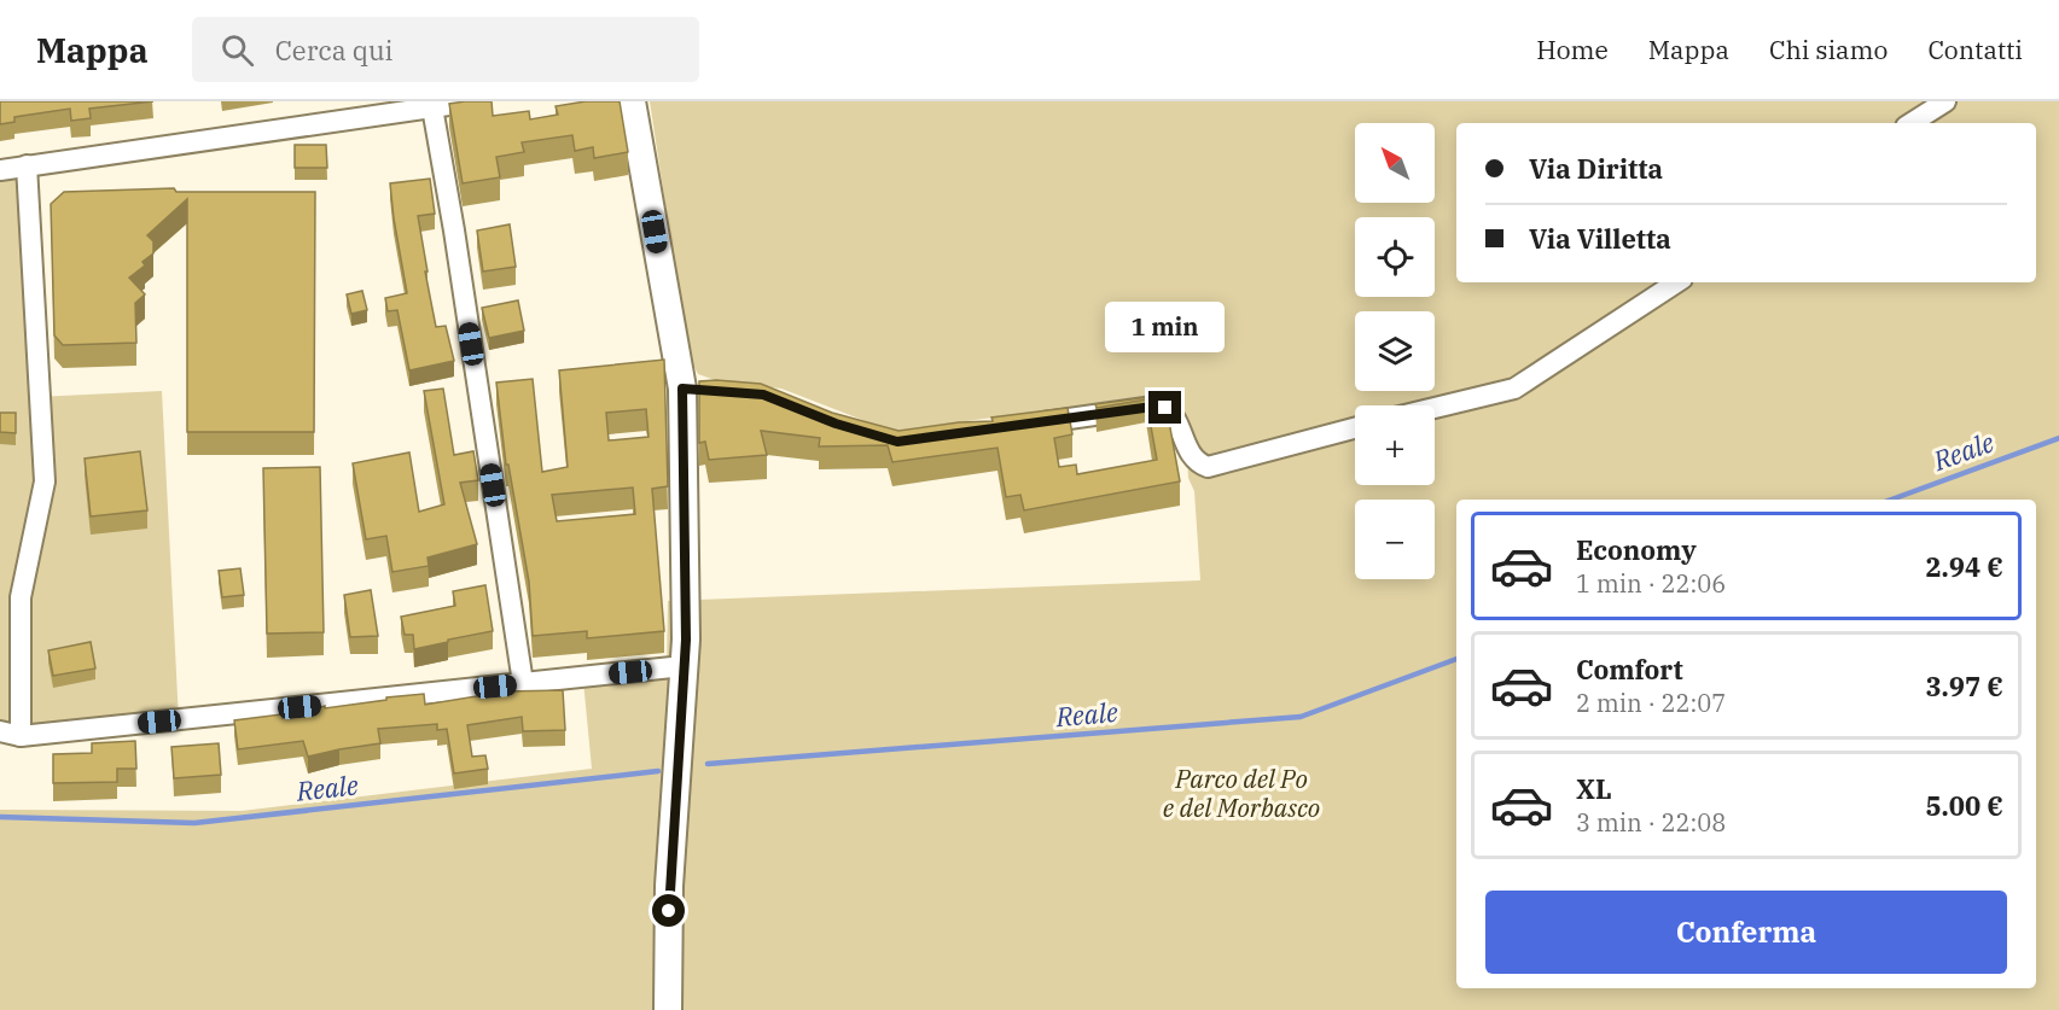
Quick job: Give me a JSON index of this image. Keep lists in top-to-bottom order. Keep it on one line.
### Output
{"water":["Reale"],"parks":["Parco del Po e del Morbasco"],"north":"top left","page":{"header":"Mappa","search":"Cerca qui","nav":["Home","Mappa","Chi siamo","Contatti"],"map_buttons":["+","−"],"banner":["Via Diritta","Via Villetta"],"bubble":"1 min","list":[{"name":"Economy","note":"1 min · 22:06","value":"2.94 €"},{"name":"Comfort","note":"2 min · 22:07","value":"3.97 €"},{"name":"XL","note":"3 min · 22:08","value":"5.00 €"}],"buttons":"Conferma"}}
